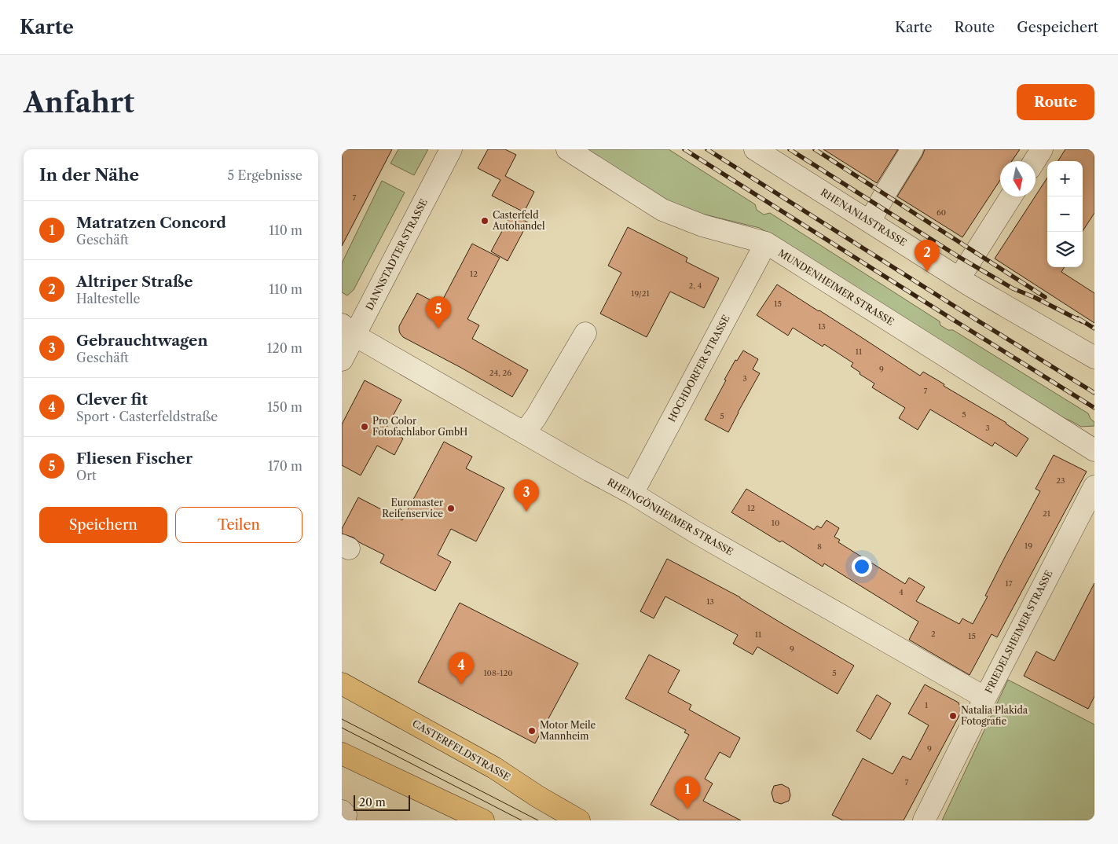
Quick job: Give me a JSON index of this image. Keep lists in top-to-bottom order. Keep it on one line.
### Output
{"streets":{"main road":["CASTERFELDSTRASSE"],"street":["RHENANIASTRASSE","DANNSTADTER STRASSE","MUNDENHEIMER STRASSE","HOCHDORFER STRASSE","RHEINGÖNHEIMER STRASSE","FRIEDELSHEIMER STRASSE"]},"crossings":[["DANNSTADTER STRASSE","RHEINGÖNHEIMER STRASSE"],["MUNDENHEIMER STRASSE","HOCHDORFER STRASSE"],["HOCHDORFER STRASSE","RHEINGÖNHEIMER STRASSE"],["RHEINGÖNHEIMER STRASSE","FRIEDELSHEIMER STRASSE"]],"places":["Casterfeld Autohandel","Pro Color Fotofachlabor GmbH","Euromaster Reifenservice","Natalia Plakida Fotografie","Motor Meile Mannheim"],"house_numbers":["7","60","12","2, 4","19/21","15","13","11","9","24, 26","3","7","5","5","3","23","12","21","10","19","8","17","4","13","2","11","15","9","108-120","5","1","9","7"],"scale_bar":"20 m","north":"bottom","page":{"header":"Karte","nav":["Karte","Route","Gespeichert"],"buttons":["Route",["Speichern","Teilen"]],"title":"Anfahrt","heading":["In der Nähe","5 Ergebnisse"],"map_buttons":["+","−"],"list":[{"mark":"1","name":"Matratzen Concord","note":"Geschäft","value":"110 m"},{"mark":"2","name":"Altriper Straße","note":"Haltestelle","value":"110 m"},{"mark":"3","name":"Gebrauchtwagen","note":"Geschäft","value":"120 m"},{"mark":"4","name":"Clever fit","note":"Sport · Casterfeldstraße","value":"150 m"},{"mark":"5","name":"Fliesen Fischer","note":"Ort","value":"170 m"}],"pins":["2","5","3","4","1"],"scale":"20 m"}}
